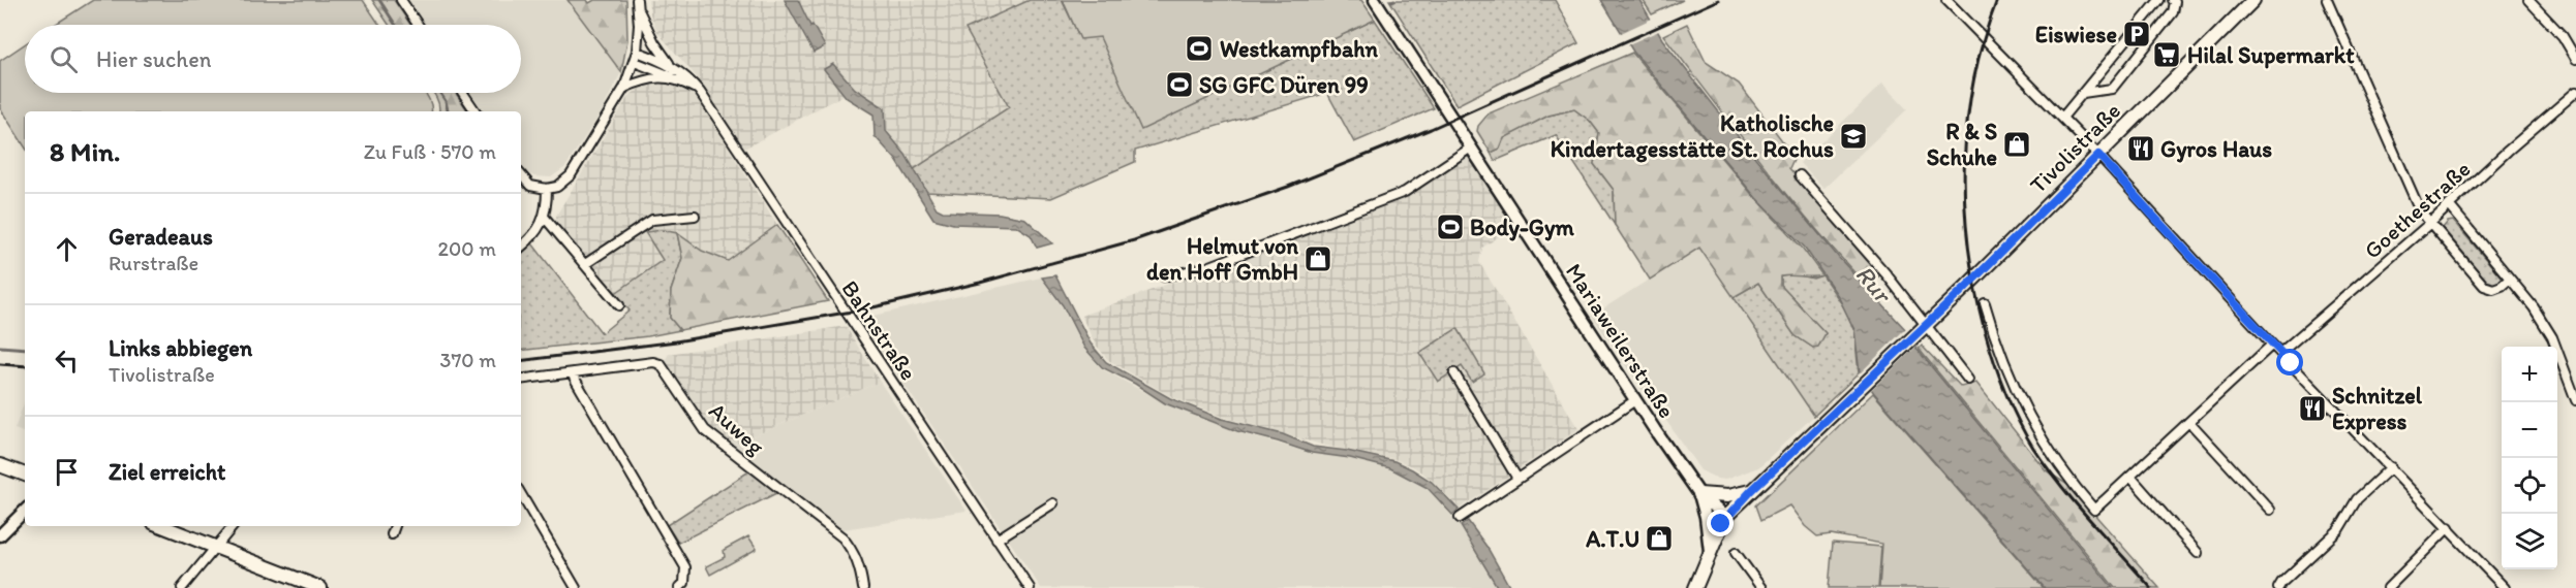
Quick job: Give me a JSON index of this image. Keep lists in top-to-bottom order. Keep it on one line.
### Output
{"streets":{"main road":["Tivolistraße","Mariaweilerstraße"],"street":["Goethestraße","Bahnstraße","Auweg"]},"crossings":[["Tivolistraße","Mariaweilerstraße"]],"water":["Rur"],"places":{"parking":["Eiswiese"],"sports":["Westkampfbahn","SG GFC Düren 99","Body-Gym"],"supermarket":["Hilal Supermarkt"],"school or university":["Katholische Kindertagesstätte St. Rochus"],"shop":["R & S Schuhe","Helmut von den Hoff GmbH","A.T.U"],"restaurant":["Gyros Haus","Schnitzel Express"]},"page":{"search":"Hier suchen","heading":["8 Min.","Zu Fuß · 570 m"],"list":[["Geradeaus","Rurstraße","200 m"],["Links abbiegen","Tivolistraße","370 m"],"Ziel erreicht"],"map_buttons":["+","−"]}}
